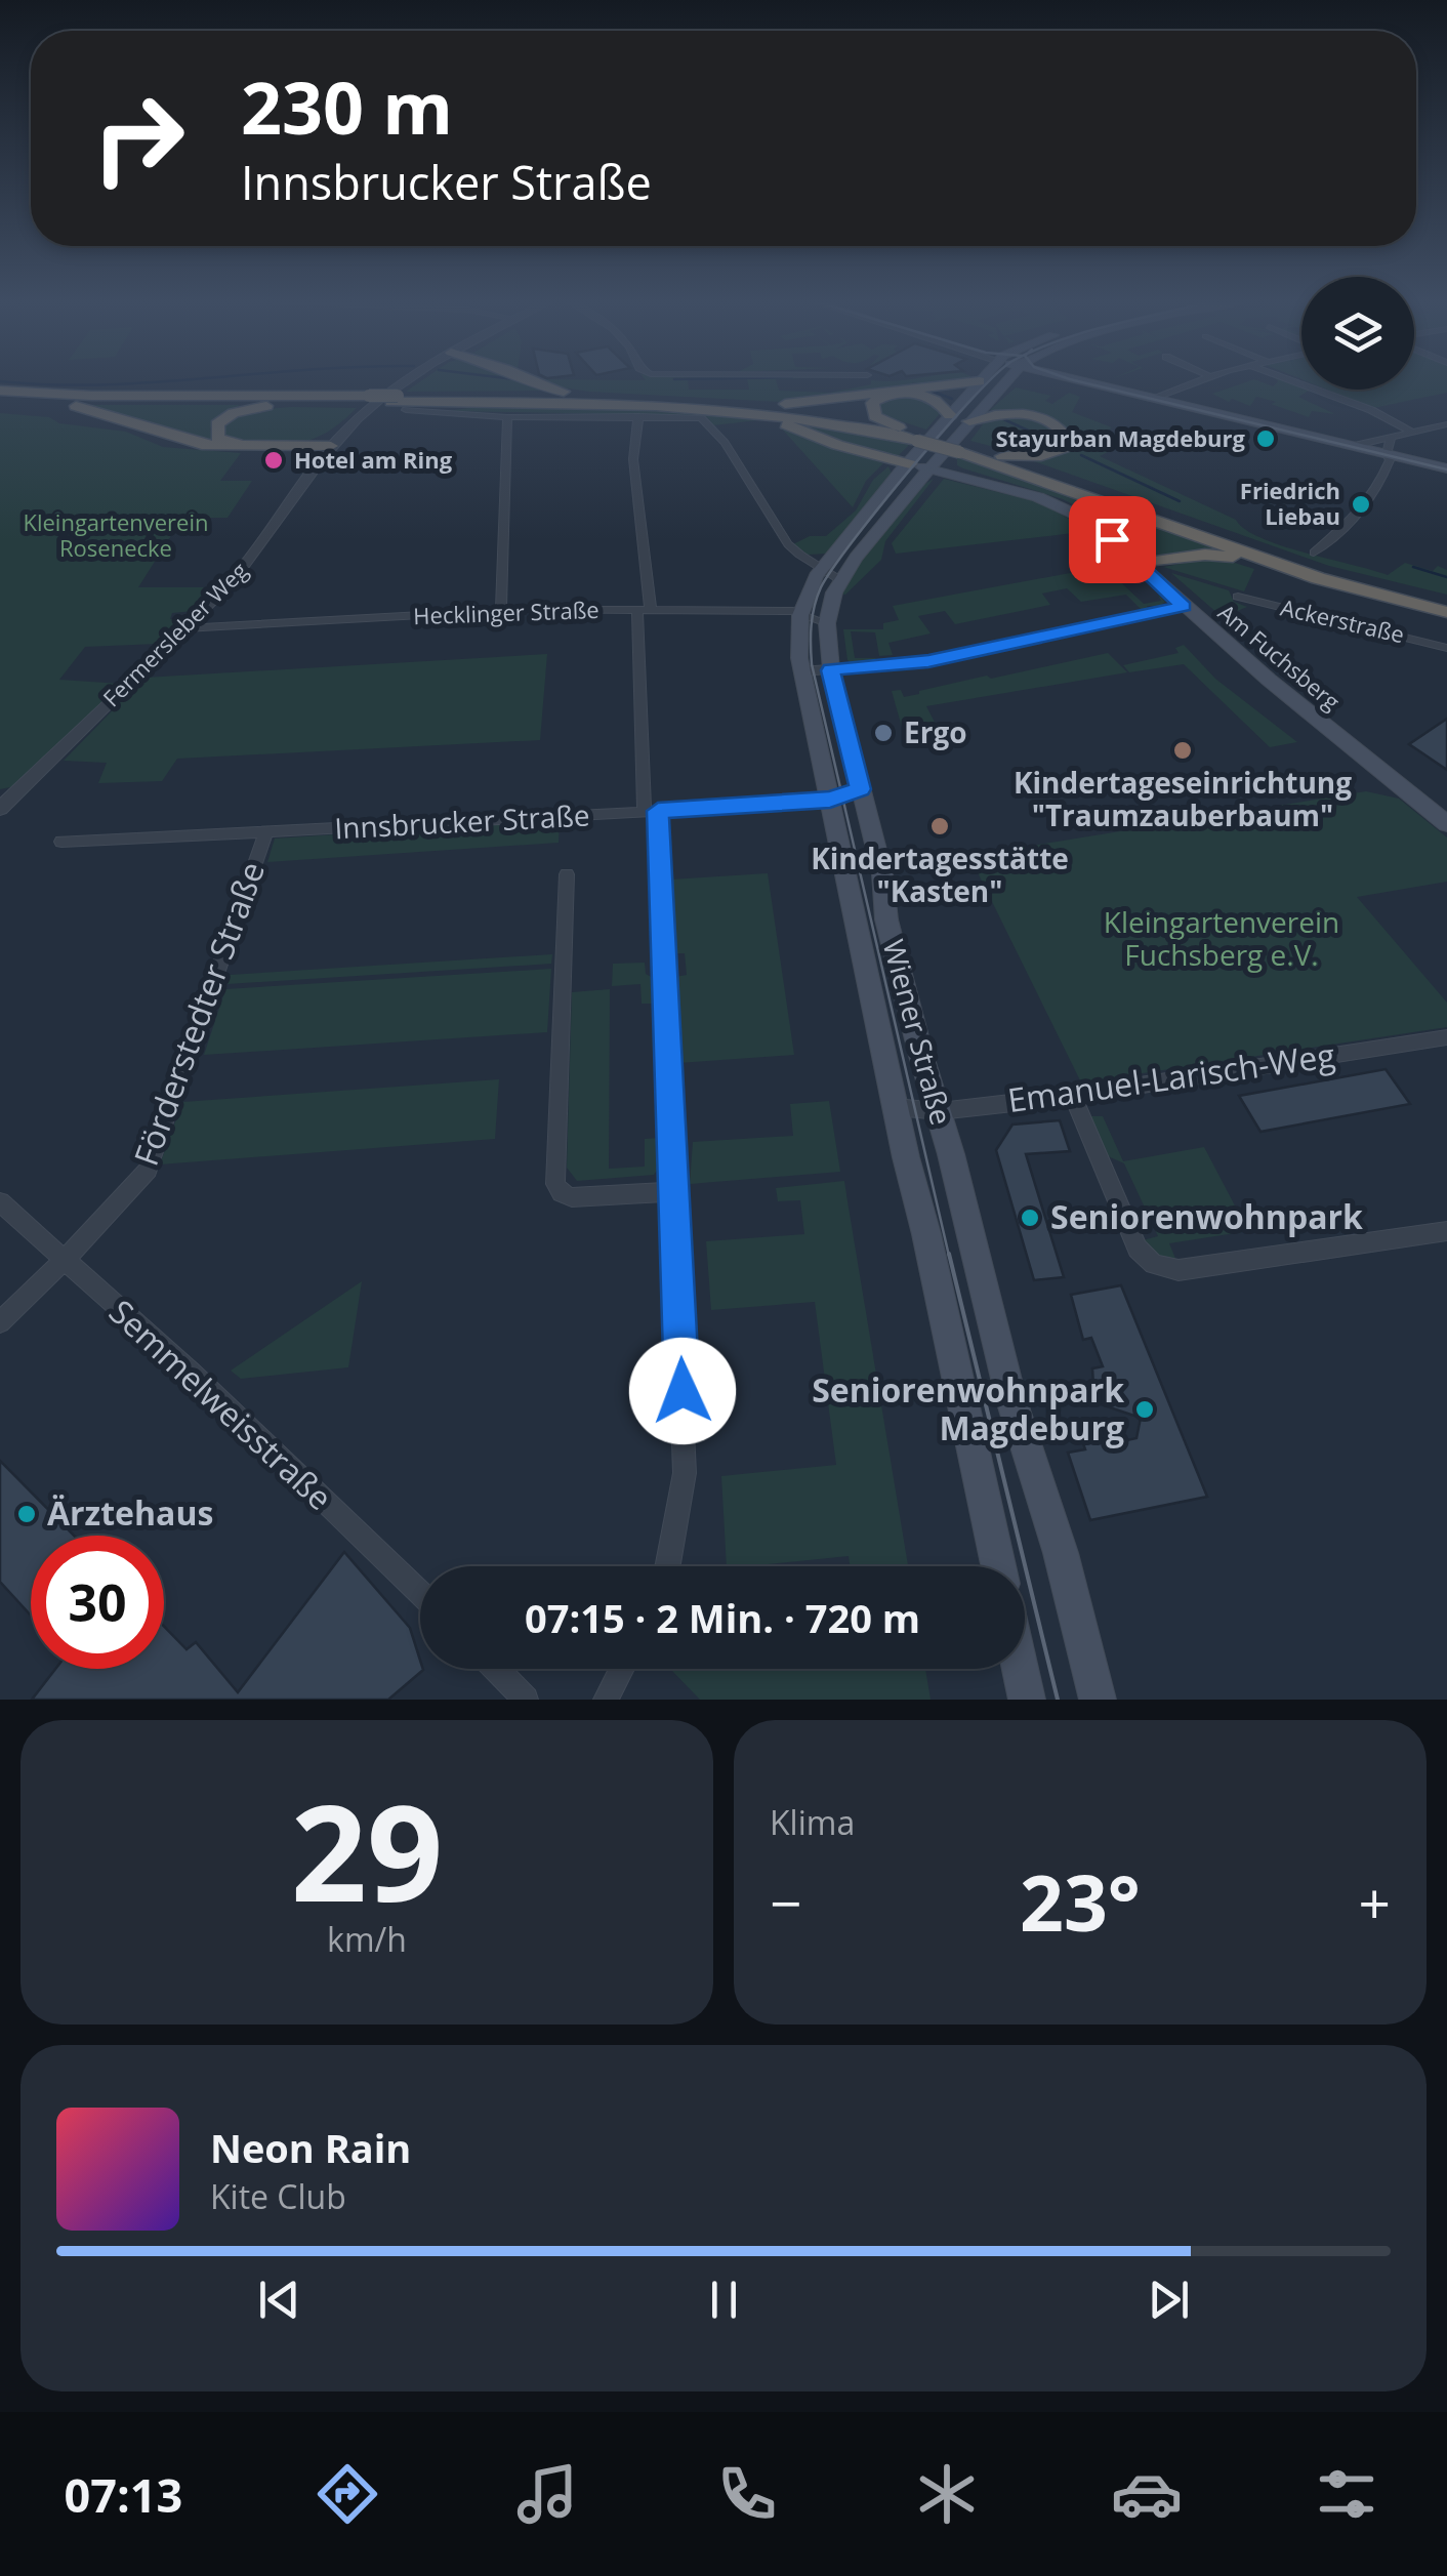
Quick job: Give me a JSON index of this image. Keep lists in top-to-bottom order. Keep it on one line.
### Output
{"streets":{"main road":["Am Fuchsberg","Wiener Straße"],"street":["Hecklinger Straße","Ackerstraße","Fermersleber Weg","Innsbrucker Straße","Förderstedter Straße","Emanuel-Larisch-Weg","Semmelweisstraße"]},"crossings":[["Hecklinger Straße","Fermersleber Weg"],["Hecklinger Straße","Wiener Straße"],["Am Fuchsberg","Wiener Straße"],["Innsbrucker Straße","Förderstedter Straße"],["Innsbrucker Straße","Wiener Straße"],["Förderstedter Straße","Semmelweisstraße"],["Wiener Straße","Emanuel-Larisch-Weg"]],"parks":["Kleingartenverein Rosenecke","Kleingartenverein Fuchsberg e.V."],"places":["Stayurban Magdeburg","Hotel am Ring","Friedrich Liebau","Ergo","Kindertageseinrichtung \"Traumzauberbaum\"","Kindertagesstätte \"Kasten\"","Seniorenwohnpark","Seniorenwohnpark Magdeburg","Ärztehaus"],"page":{"turn":["230 m","Innsbrucker Straße"],"limit":"30","trip":"07:15 · 2 Min. · 720 m","tile":[["29","km/h"],"Klima"],"heat":["−","23°","+"],"song":["Neon Rain","Kite Club"],"tabs":"07:13"}}
